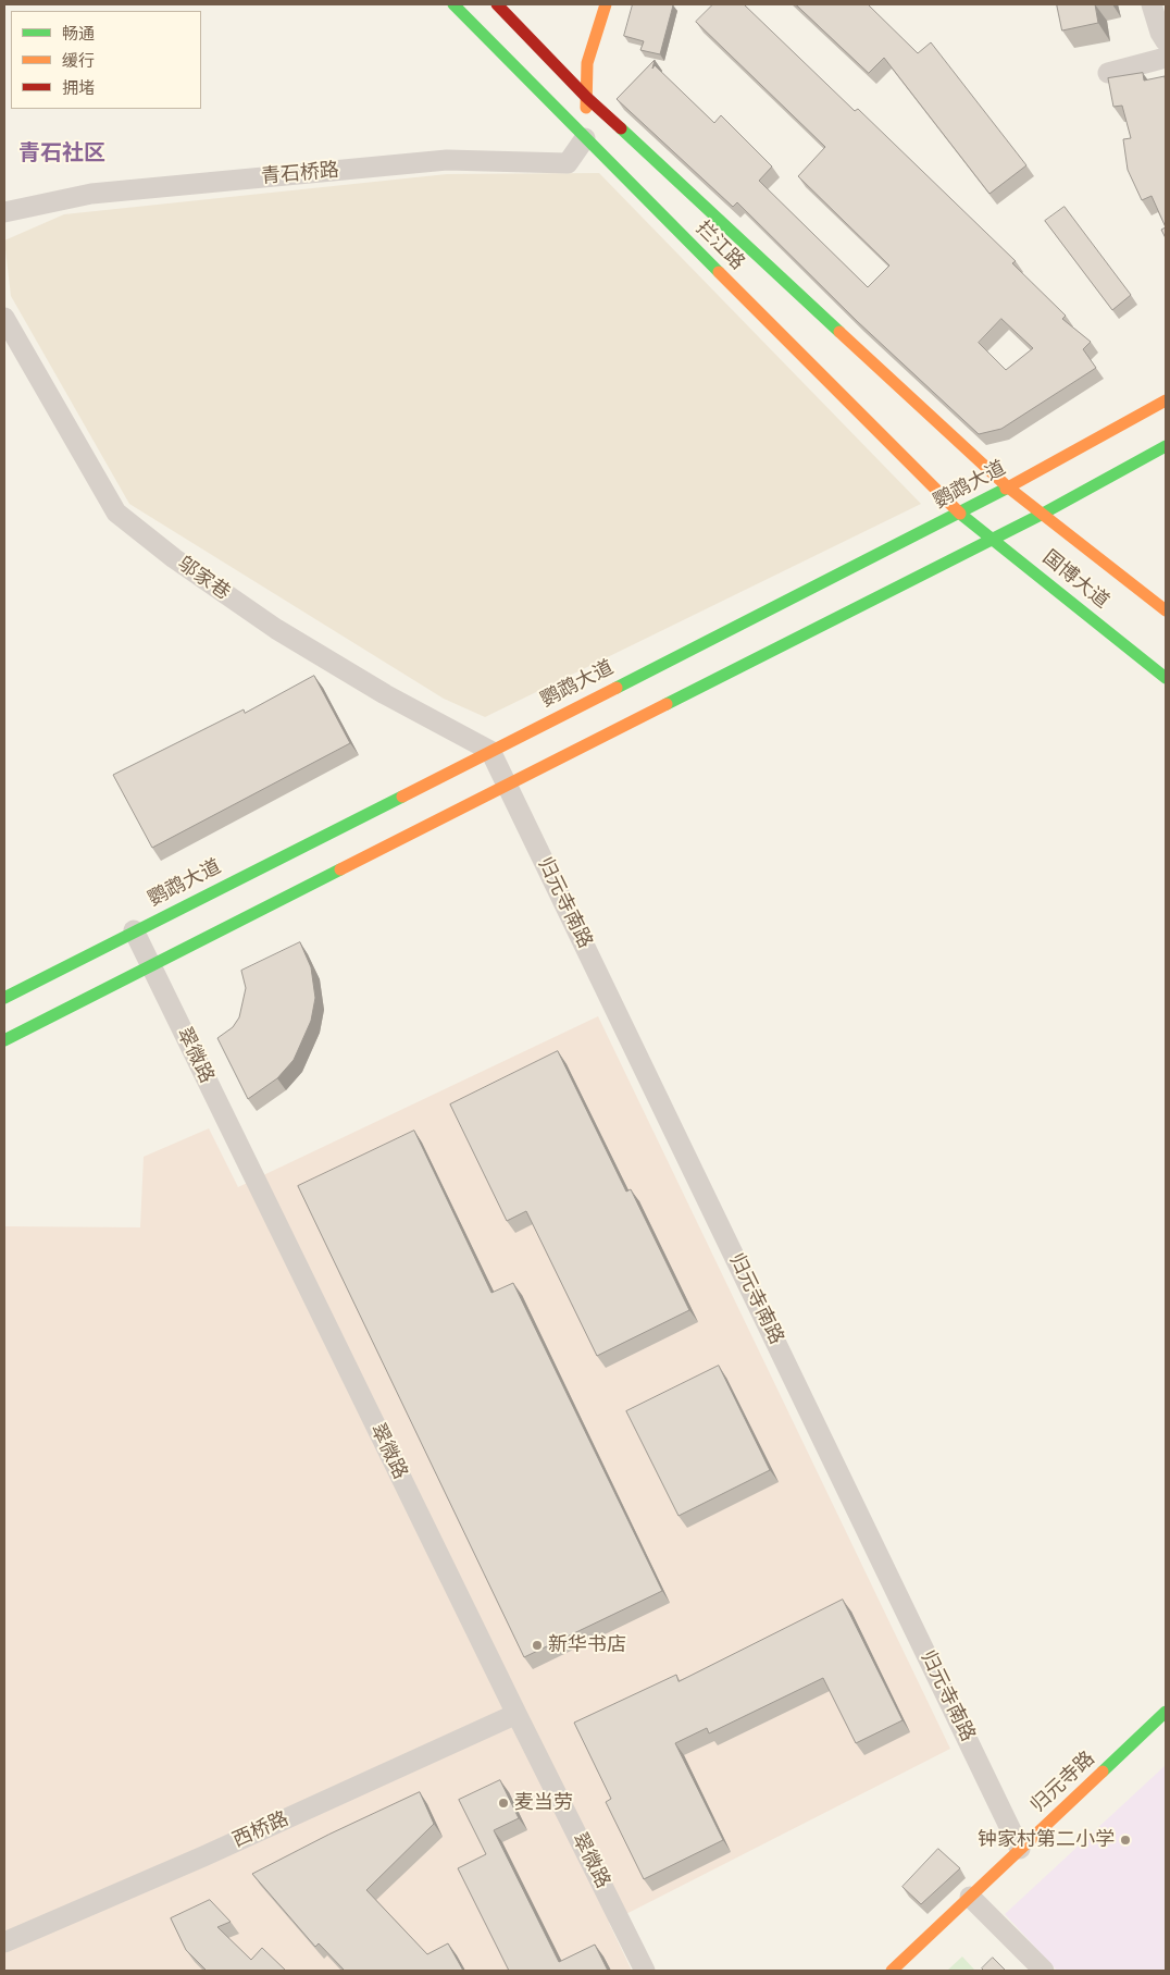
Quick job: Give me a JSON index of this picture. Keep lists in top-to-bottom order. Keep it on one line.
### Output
{"streets":{"main road":["拦江路","鹦鹉大道","国博大道","归元寺路"],"street":["青石桥路","邬家巷","归元寺南路","翠微路","西桥路"]},"crossings":[["青石桥路","拦江路"],["拦江路","鹦鹉大道"],["拦江路","国博大道"],["鹦鹉大道","邬家巷"],["鹦鹉大道","国博大道"],["鹦鹉大道","归元寺南路"],["鹦鹉大道","翠微路"],["邬家巷","归元寺南路"],["归元寺南路","归元寺路"],["翠微路","西桥路"]],"districts":["青石社区"],"places":["新华书店","麦当劳","钟家村第二小学"],"legend":["畅通","缓行","拥堵"]}
